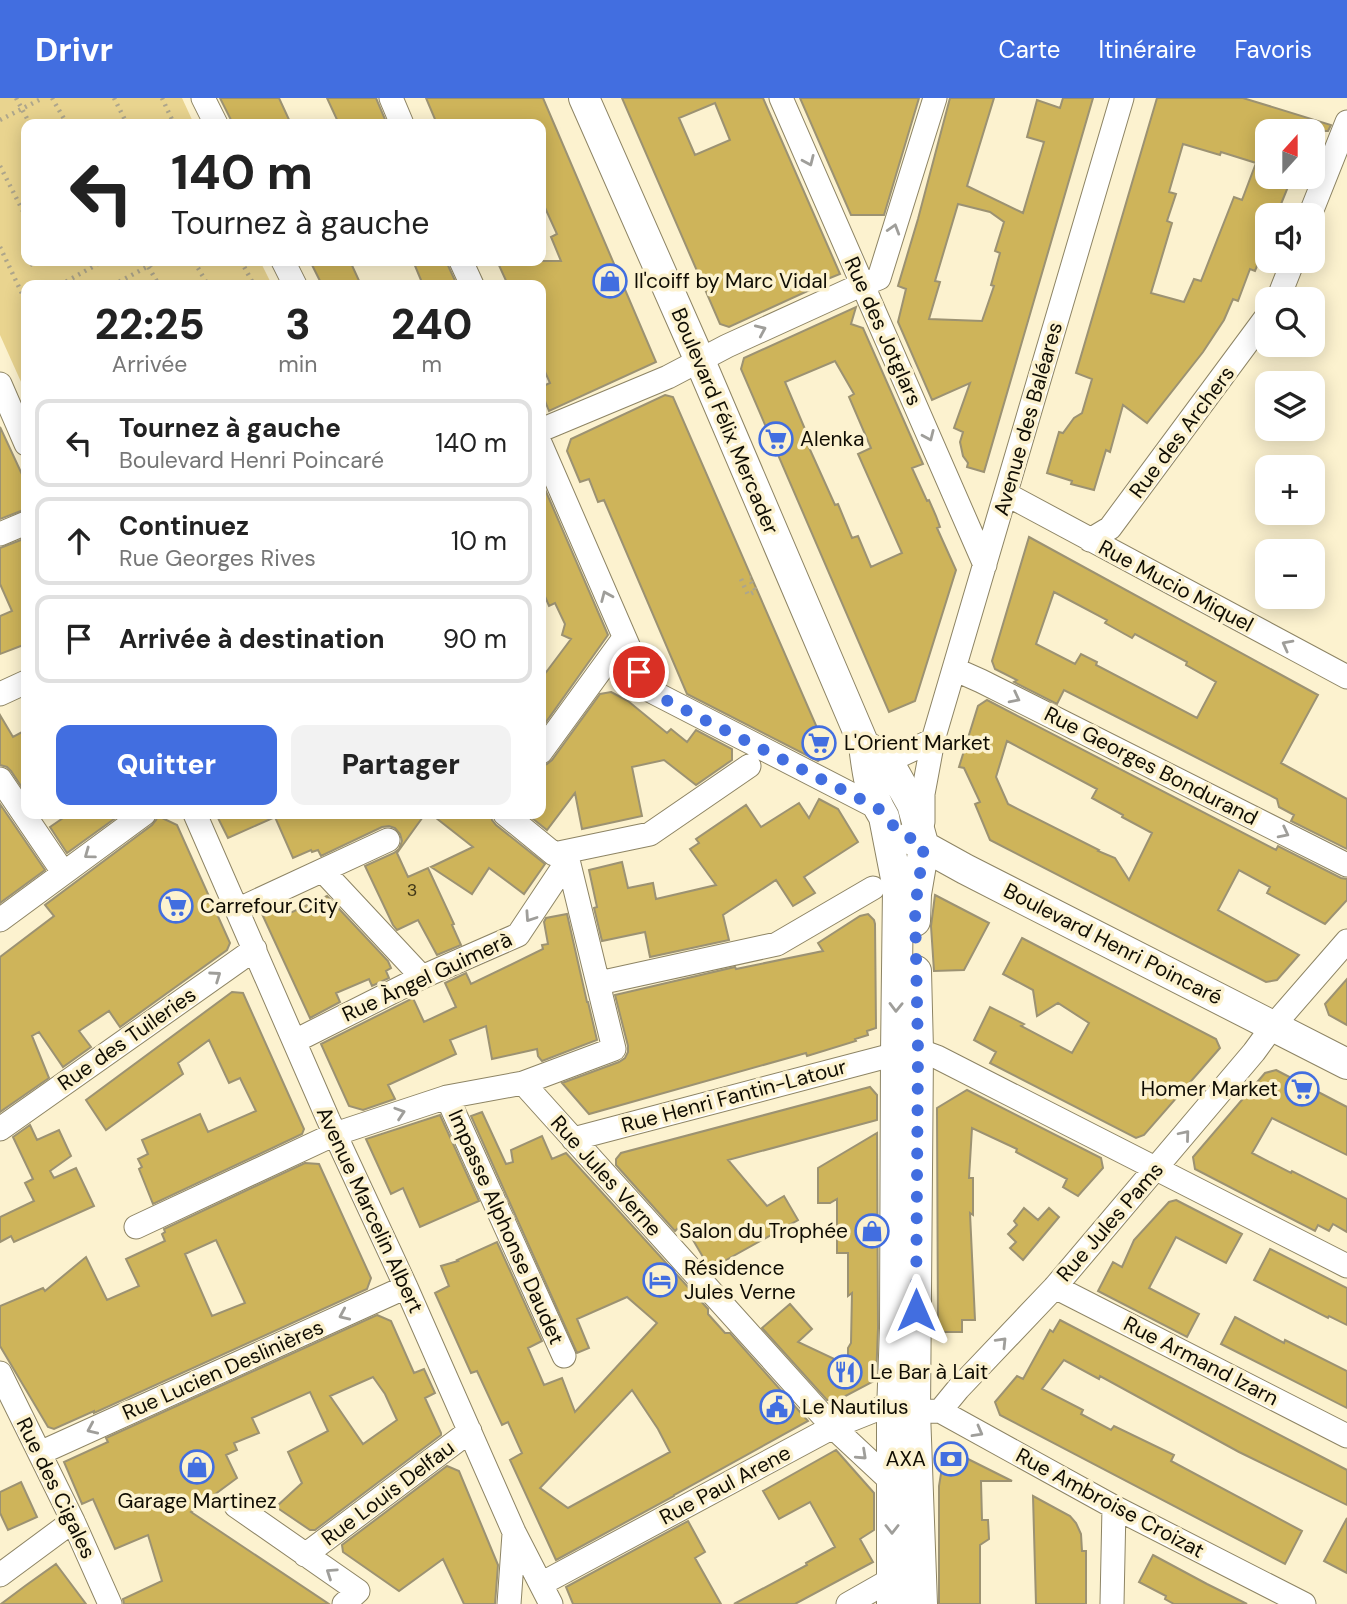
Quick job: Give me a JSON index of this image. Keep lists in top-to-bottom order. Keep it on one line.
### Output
{"streets":{"main road":["Boulevard Félix Mercader","Boulevard Henri Poincaré"],"street":["Rue des Jotglars","Avenue des Baléares","Rue des Archers","Rue Mucio Miquel","Rue Georges Bondurand","Rue Àngel Guimerà","Rue des Tuileries","Rue Henri Fantin-Latour","Rue Jules Verne","Avenue Marcelin Albert","Rue Jules Pams","Impasse Alphonse Daudet","Rue Armand Izarn","Rue Lucien Deslinières","Rue Paul Arene","Rue des Cigales","Rue Louis Delfau","Rue Ambroise Croizat"]},"crossings":[["Rue des Jotglars","Avenue des Baléares"],["Avenue des Baléares","Rue Mucio Miquel"],["Avenue des Baléares","Rue Georges Bondurand"],["Avenue des Baléares","Boulevard Henri Poincaré"],["Rue des Archers","Rue Mucio Miquel"],["Boulevard Henri Poincaré","Rue Jules Pams"],["Rue Àngel Guimerà","Avenue Marcelin Albert"],["Rue des Tuileries","Avenue Marcelin Albert"],["Rue Henri Fantin-Latour","Rue Jules Verne"],["Rue Jules Verne","Rue Paul Arene"],["Avenue Marcelin Albert","Rue Lucien Deslinières"],["Avenue Marcelin Albert","Rue Paul Arene"],["Avenue Marcelin Albert","Rue Louis Delfau"],["Rue Jules Pams","Rue Armand Izarn"],["Rue Jules Pams","Rue Paul Arene"],["Rue Jules Pams","Rue Ambroise Croizat"],["Rue Lucien Deslinières","Rue des Cigales"],["Rue Paul Arene","Rue Ambroise Croizat"]],"one_way":["Rue des Jotglars","Rue Mucio Miquel","Rue Georges Bondurand","Rue Jules Pams","Rue Ambroise Croizat"],"places":{"shop":["Il'coiff by Marc Vidal","Salon du Trophée","Garage Martinez"],"supermarket":["Alenka","L'Orient Market","Carrefour City","Homer Market"],"hotel":["Résidence Jules Verne"],"restaurant":["Le Bar à Lait"],"public building":["Le Nautilus"],"bank":["AXA"]},"house_numbers":["3"],"north":"top","page":{"header":"Drivr","nav":["Carte","Itinéraire","Favoris"],"map_buttons":["+","−"],"turn":["140 m","Tournez à gauche"],"eta":["22:25","Arrivée","3","min","240","m"],"list":[{"name":"Tournez à gauche","note":"Boulevard Henri Poincaré","value":"140 m"},{"name":"Continuez","note":"Rue Georges Rives","value":"10 m"},{"name":"Arrivée à destination","value":"90 m"}],"buttons":["Quitter","Partager"]}}
